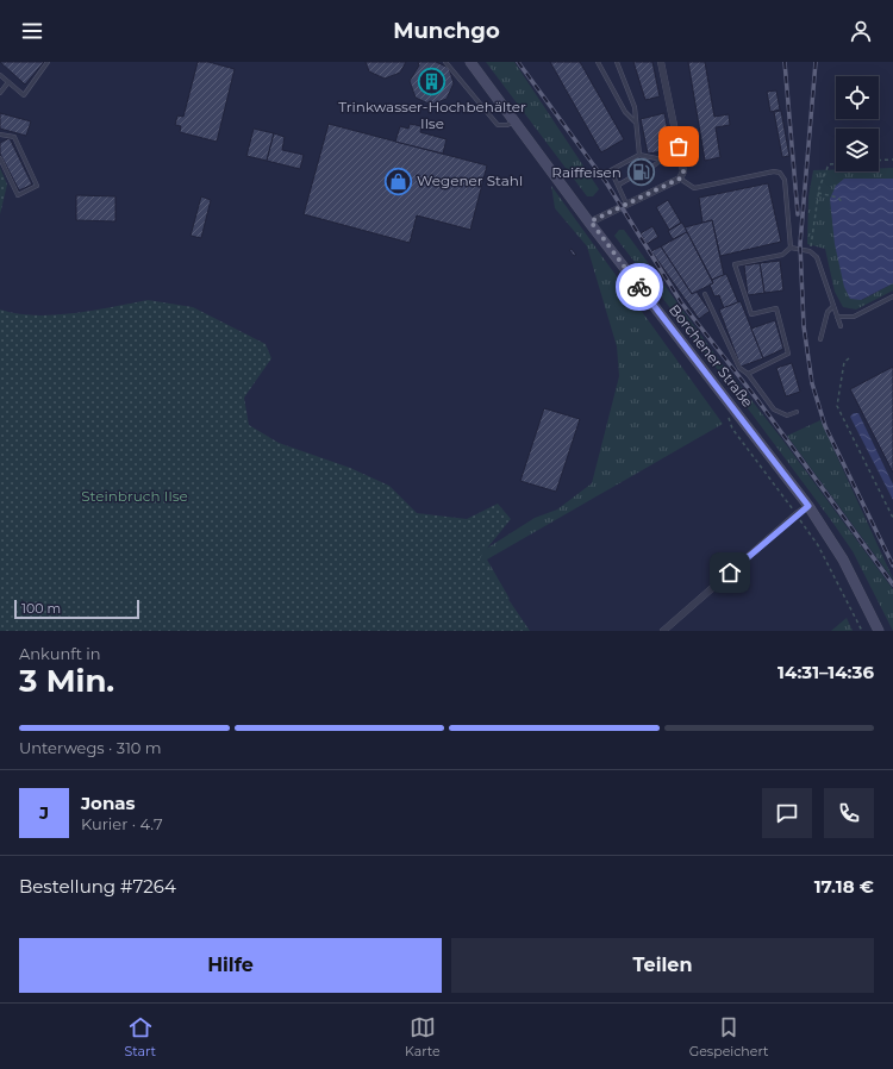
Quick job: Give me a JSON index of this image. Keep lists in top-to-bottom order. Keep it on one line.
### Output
{"streets":{"main road":["Borchener Straße"]},"parks":["Steinbruch Ilse"],"places":{"building":["Trinkwasser-Hochbehälter Ilse"],"fuel station":["Raiffeisen"],"shop":["Wegener Stahl"]},"scale_bar":"100 m","page":{"header":"Munchgo","scale":"100 m","heading":["3 Min.","Ankunft in","14:31–14:36"],"panel":["Jonas","Kurier · 4.7","Bestellung #7264","17.18 €"],"bar":"Unterwegs · 310 m","round":"J","buttons":["Hilfe","Teilen"],"tabs":["Start","Karte","Gespeichert"]}}
